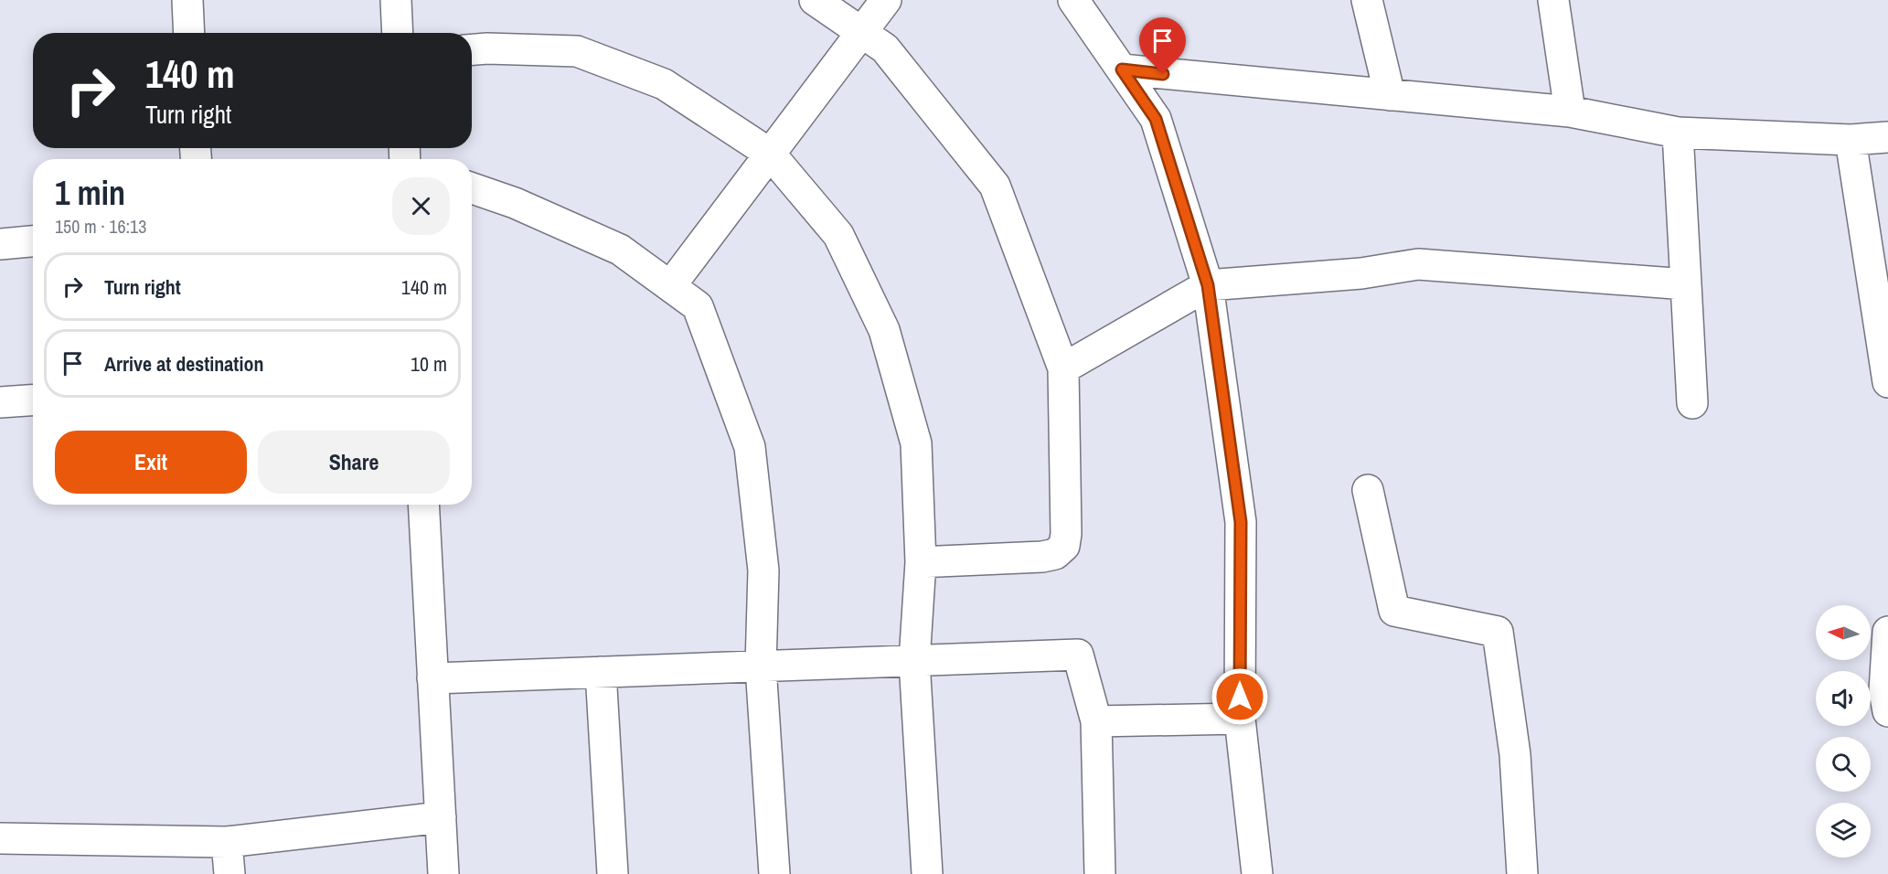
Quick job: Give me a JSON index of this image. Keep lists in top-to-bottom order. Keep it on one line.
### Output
{"north":"left","page":{"turn":["140 m","Turn right"],"heading":["1 min","150 m · 16:13"],"list":[{"name":"Turn right","value":"140 m"},{"name":"Arrive at destination","value":"10 m"}],"buttons":["Exit","Share"]}}
